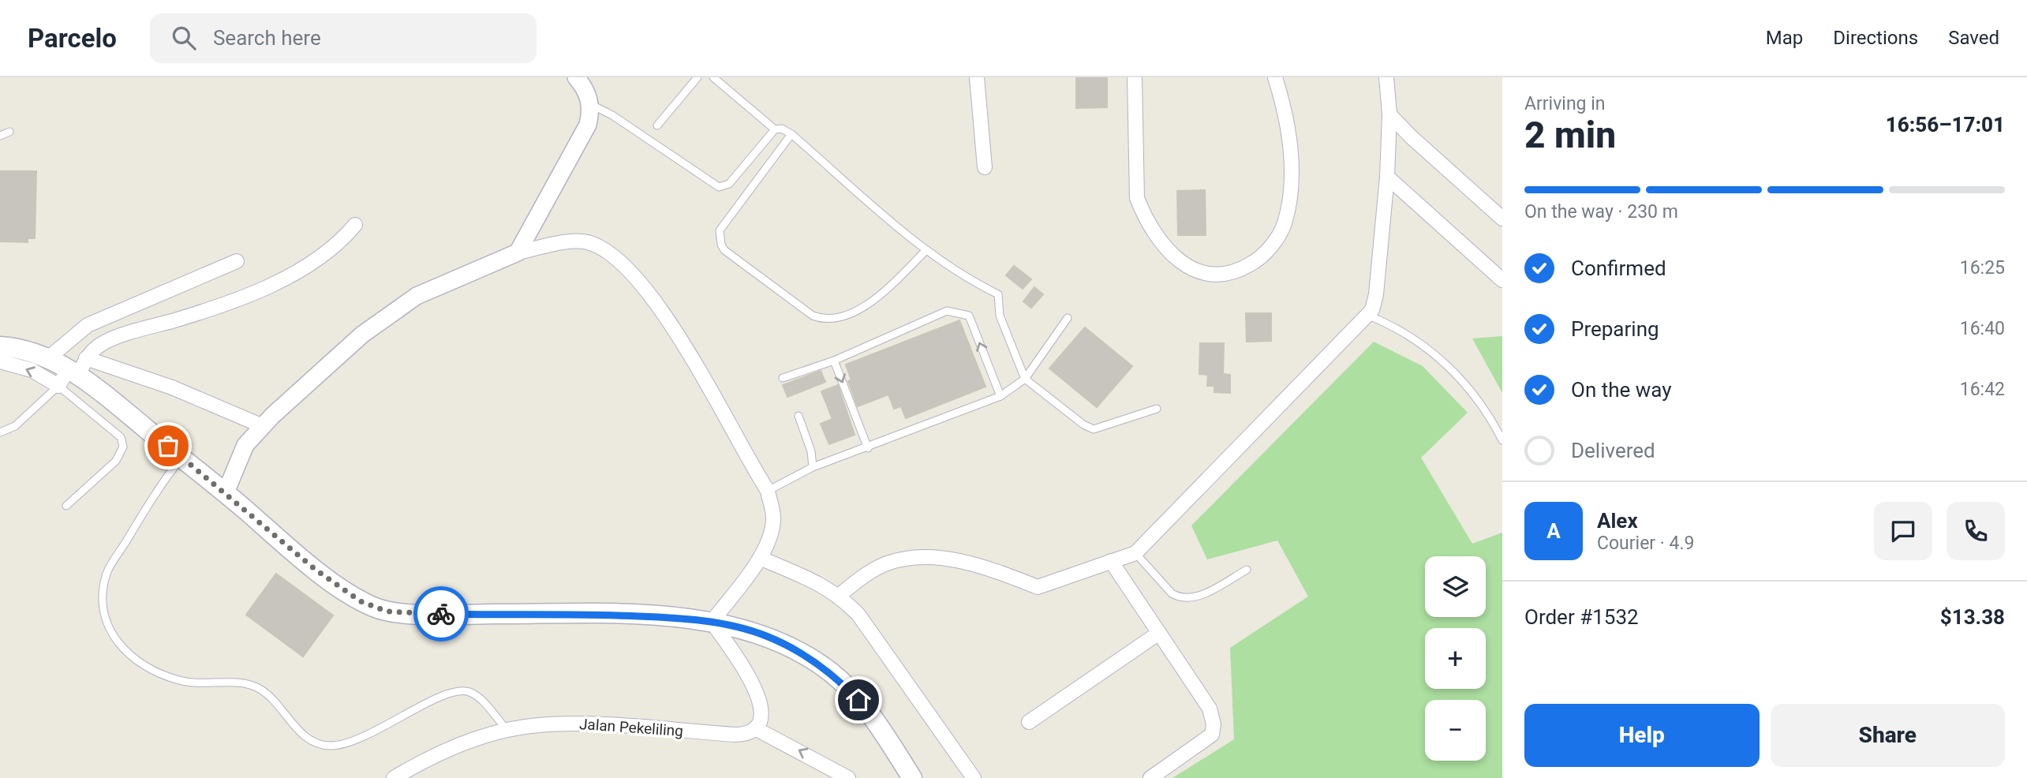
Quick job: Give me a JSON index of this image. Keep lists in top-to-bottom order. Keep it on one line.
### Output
{"streets":{"street":["Jalan Pekeliling"]},"page":{"header":"Parcelo","search":"Search here","nav":["Map","Directions","Saved"],"heading":["2 min","Arriving in","16:56–17:01"],"panel":["Alex","Courier · 4.9","Order #1532","$13.38"],"bar":"On the way · 230 m","list":[["Confirmed","16:25"],["Preparing","16:40"],["On the way","16:42"],"Delivered"],"round":"A","map_buttons":["+","−"],"buttons":["Help","Share"]}}
